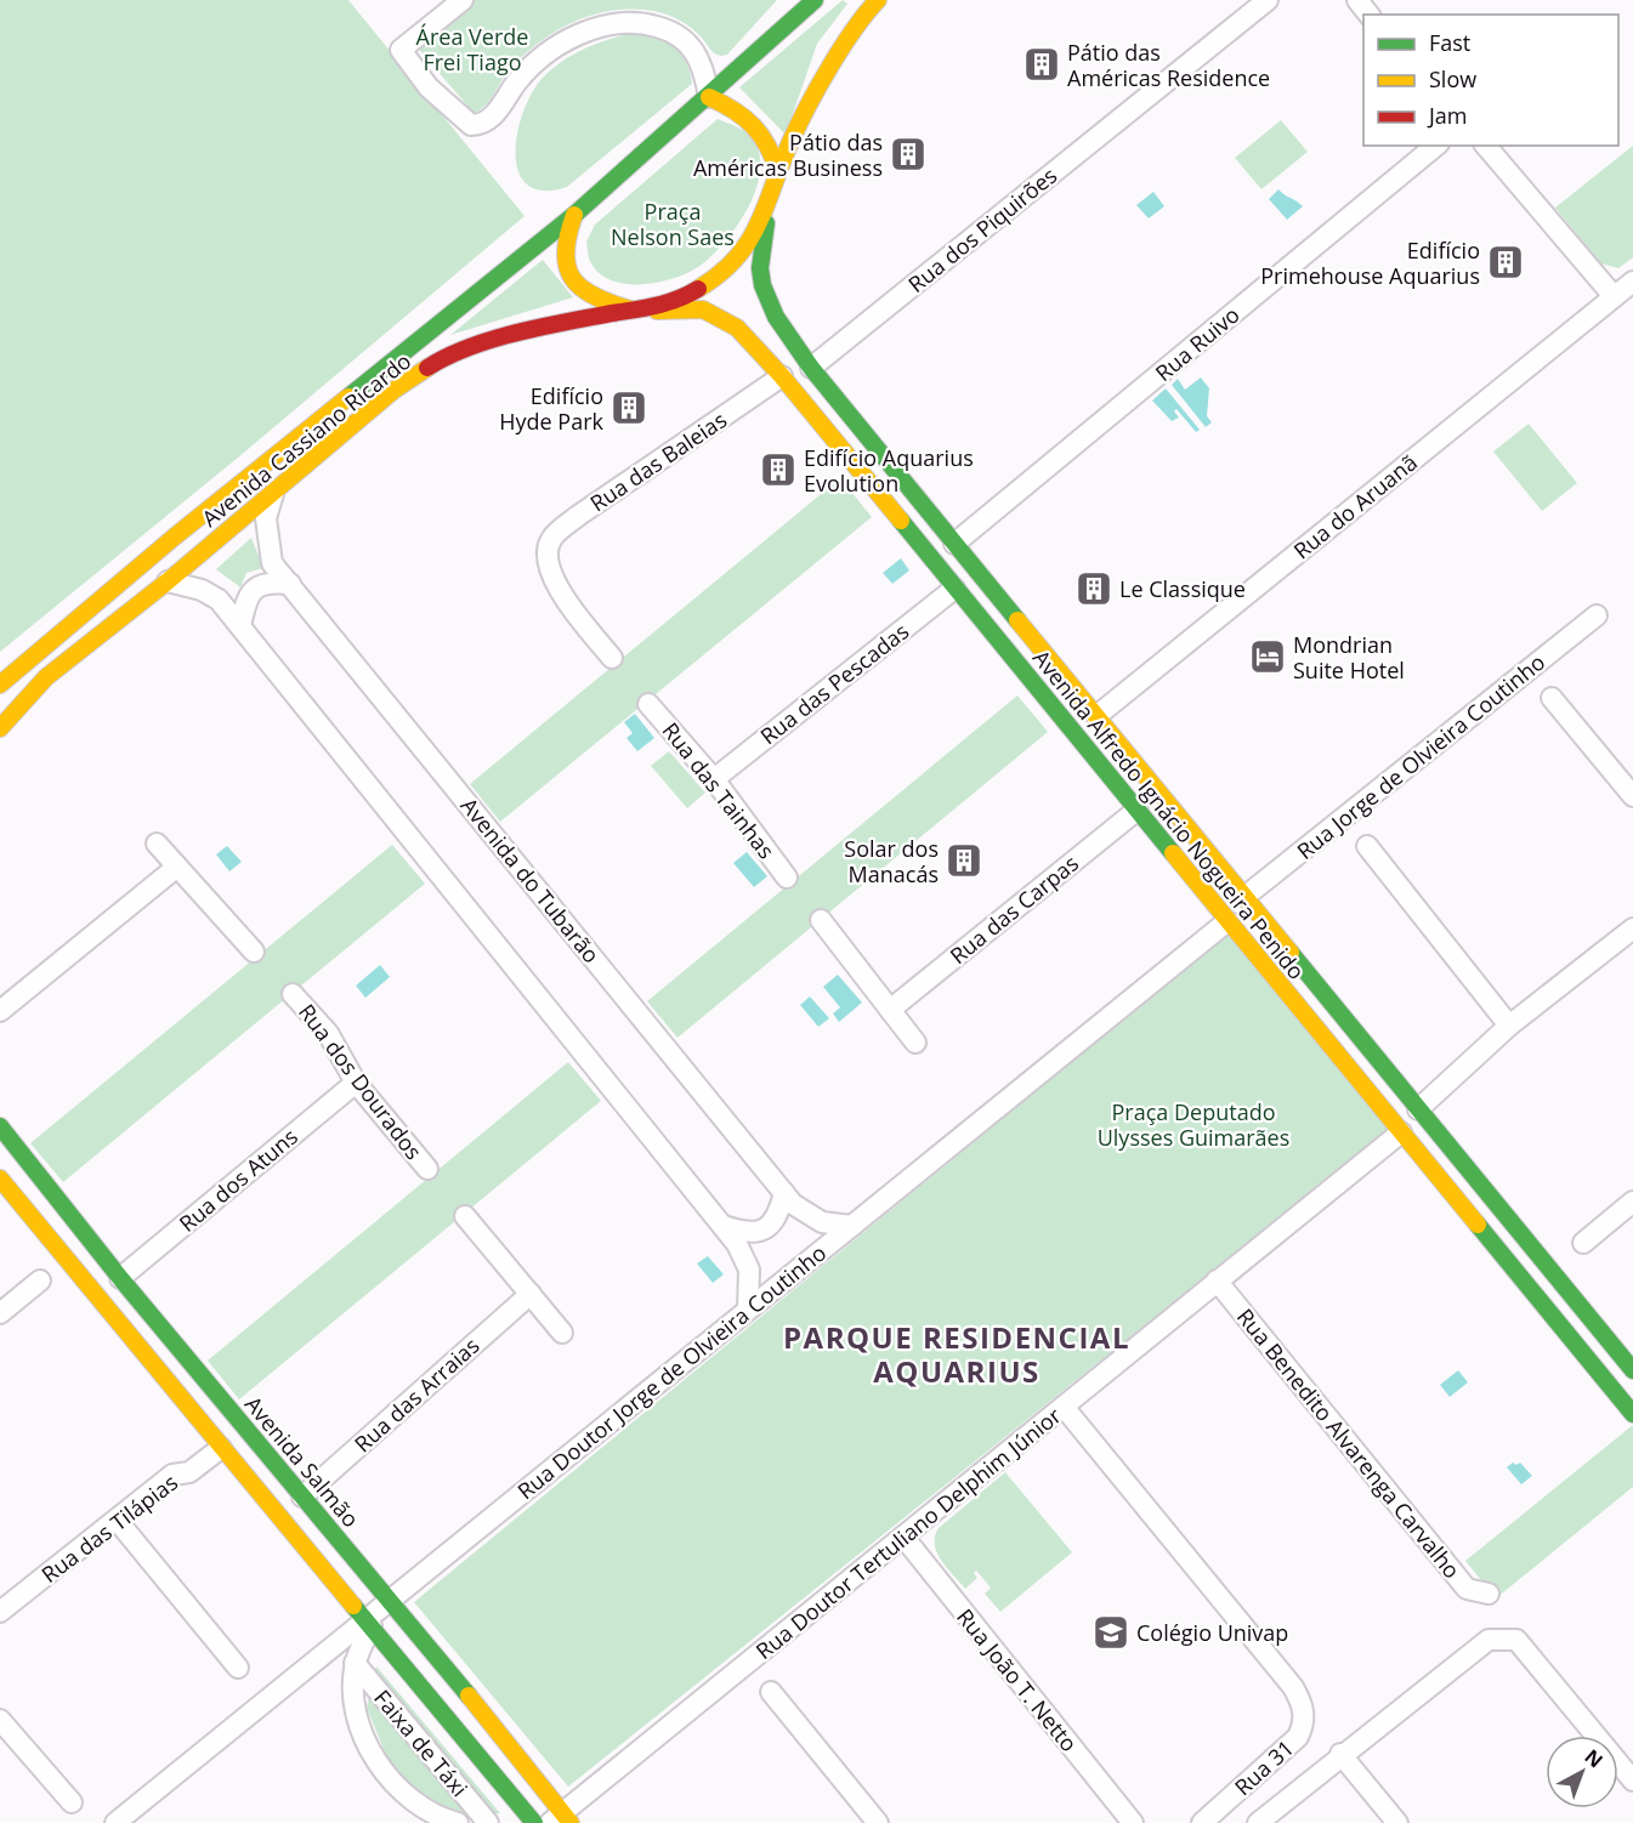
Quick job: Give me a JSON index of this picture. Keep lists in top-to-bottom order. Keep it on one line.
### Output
{"streets":{"street":["Rua dos Piquirões","Rua Ruivo","Avenida Cassiano Ricardo","Rua das Baleias","Rua do Aruanã","Rua das Pescadas","Rua Jorge de Olvieira Coutinho","Rua das Tainhas","Avenida Alfredo Ignácio Nogueira Penido","Avenida do Tubarão","Rua das Carpas","Rua dos Dourados","Rua dos Atuns","Rua Doutor Jorge de Olvieira Coutinho","Rua das Arraias","Rua Benedito Alvarenga Carvalho","Avenida Salmão","Rua das Tilápias","Rua Doutor Tertuliano Delphim Júnior","Rua João T. Netto","Faixa de Táxi","Rua 31"]},"crossings":[["Rua dos Piquirões","Avenida Alfredo Ignácio Nogueira Penido"],["Rua Ruivo","Avenida Alfredo Ignácio Nogueira Penido"],["Avenida Cassiano Ricardo","Avenida Alfredo Ignácio Nogueira Penido"],["Avenida Cassiano Ricardo","Avenida do Tubarão"],["Rua das Baleias","Avenida Alfredo Ignácio Nogueira Penido"],["Rua do Aruanã","Avenida Alfredo Ignácio Nogueira Penido"],["Rua das Pescadas","Rua das Tainhas"],["Rua das Pescadas","Avenida Alfredo Ignácio Nogueira Penido"],["Rua Jorge de Olvieira Coutinho","Avenida Alfredo Ignácio Nogueira Penido"],["Avenida Alfredo Ignácio Nogueira Penido","Rua das Carpas"],["Avenida Alfredo Ignácio Nogueira Penido","Rua Doutor Jorge de Olvieira Coutinho"],["Avenida Alfredo Ignácio Nogueira Penido","Rua Doutor Tertuliano Delphim Júnior"],["Avenida do Tubarão","Rua Doutor Jorge de Olvieira Coutinho"],["Rua dos Dourados","Rua dos Atuns"],["Rua dos Atuns","Avenida Salmão"],["Rua Doutor Jorge de Olvieira Coutinho","Avenida Salmão"],["Rua das Arraias","Avenida Salmão"],["Rua Benedito Alvarenga Carvalho","Rua Doutor Tertuliano Delphim Júnior"],["Avenida Salmão","Rua Doutor Tertuliano Delphim Júnior"],["Rua Doutor Tertuliano Delphim Júnior","Rua João T. Netto"],["Rua Doutor Tertuliano Delphim Júnior","Rua 31"]],"districts":["PARQUE RESIDENCIAL AQUARIUS"],"parks":["Área Verde Frei Tiago","Praça Nelson Saes","Praça Deputado Ulysses Guimarães"],"places":{"building":["Pátio das Américas Residence","Pátio das Américas Business","Edifício Primehouse Aquarius","Edifício Hyde Park","Edifício Aquarius Evolution","Le Classique","Solar dos Manacás"],"hotel":["Mondrian Suite Hotel"],"school or university":["Colégio Univap"]},"legend":["Fast","Slow","Jam"],"north":"top right"}
